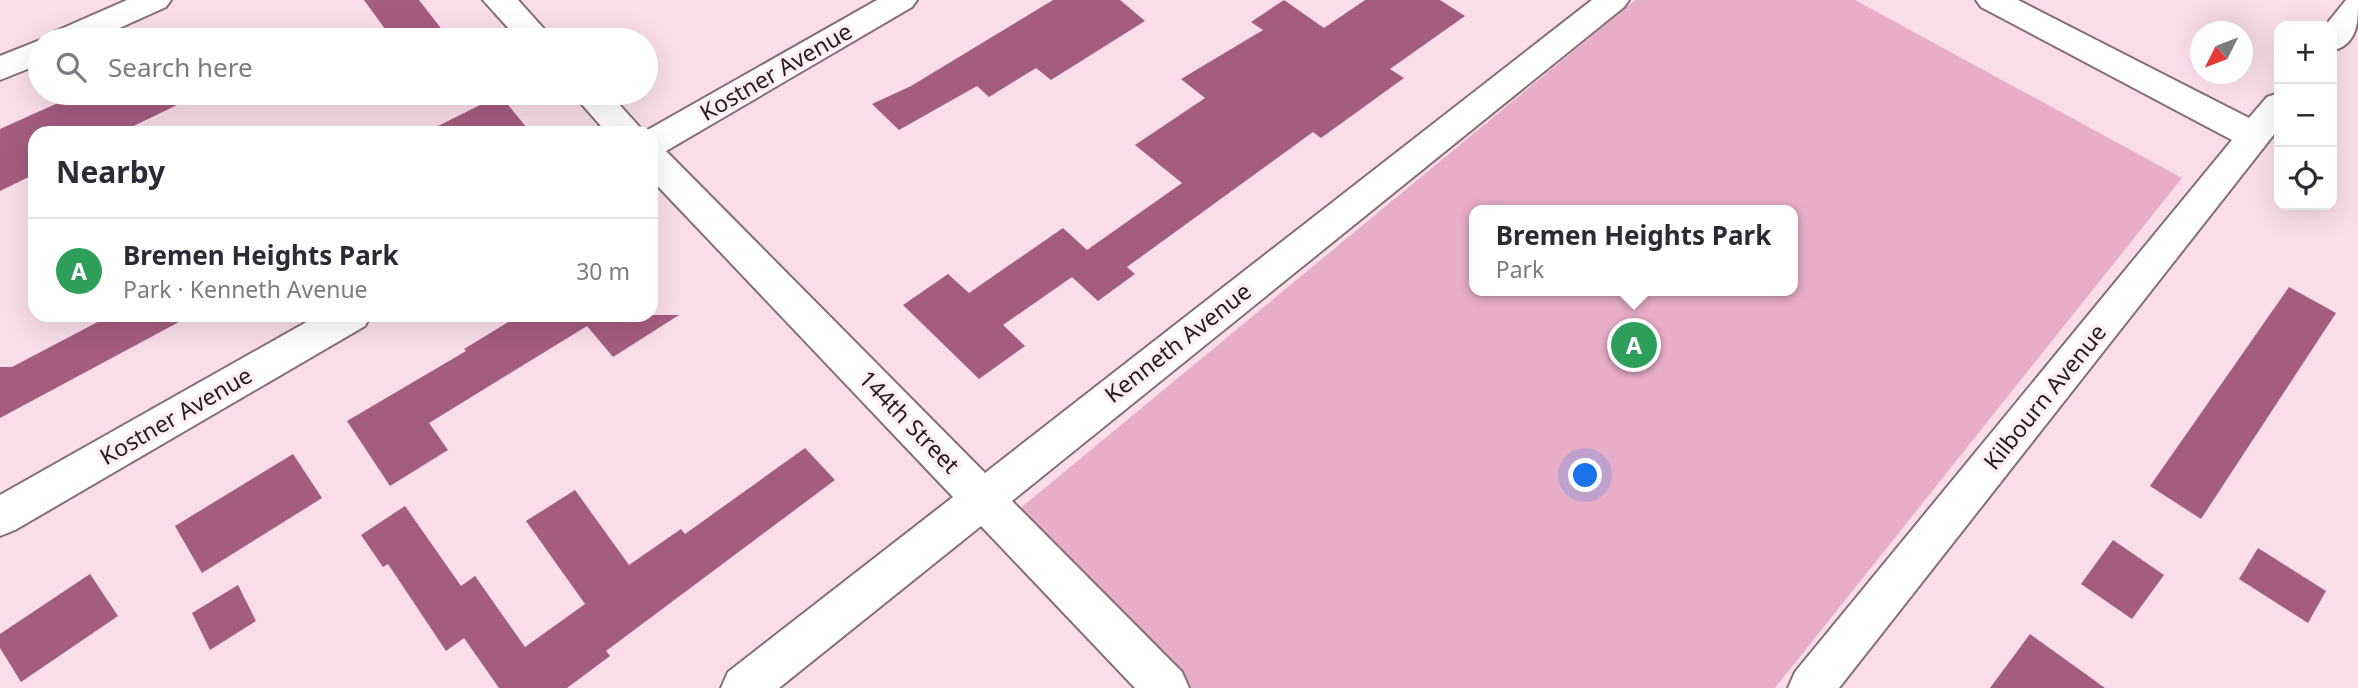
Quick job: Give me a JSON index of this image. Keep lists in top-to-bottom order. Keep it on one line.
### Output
{"streets":{"street":["Kostner Avenue","Kenneth Avenue","Kilbourn Avenue","144th Street"]},"crossings":[["Kenneth Avenue","144th Street"]],"north":"bottom left","page":{"map_buttons":["+","−"],"search":"Search here","heading":"Nearby","popup":["Bremen Heights Park","Park"],"list":[{"mark":"A","name":"Bremen Heights Park","note":"Park · Kenneth Avenue","value":"30 m"}],"pins":"A"}}
